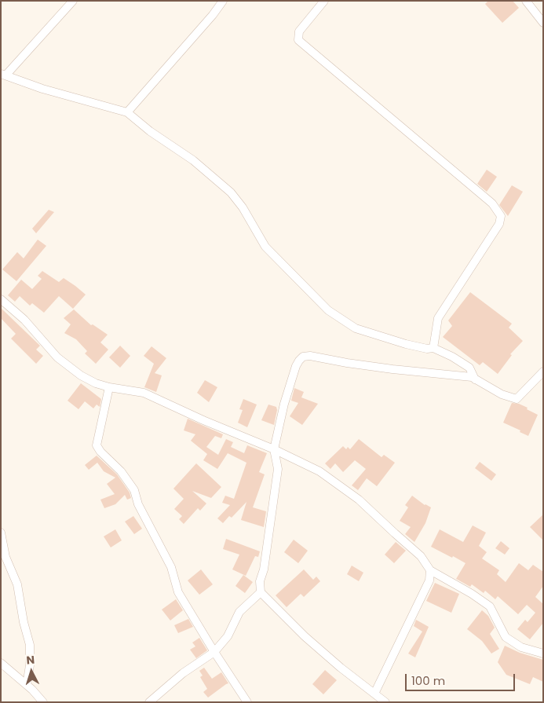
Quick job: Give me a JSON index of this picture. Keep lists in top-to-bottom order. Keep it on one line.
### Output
{"scale_bar":"100 m","north":"top"}
